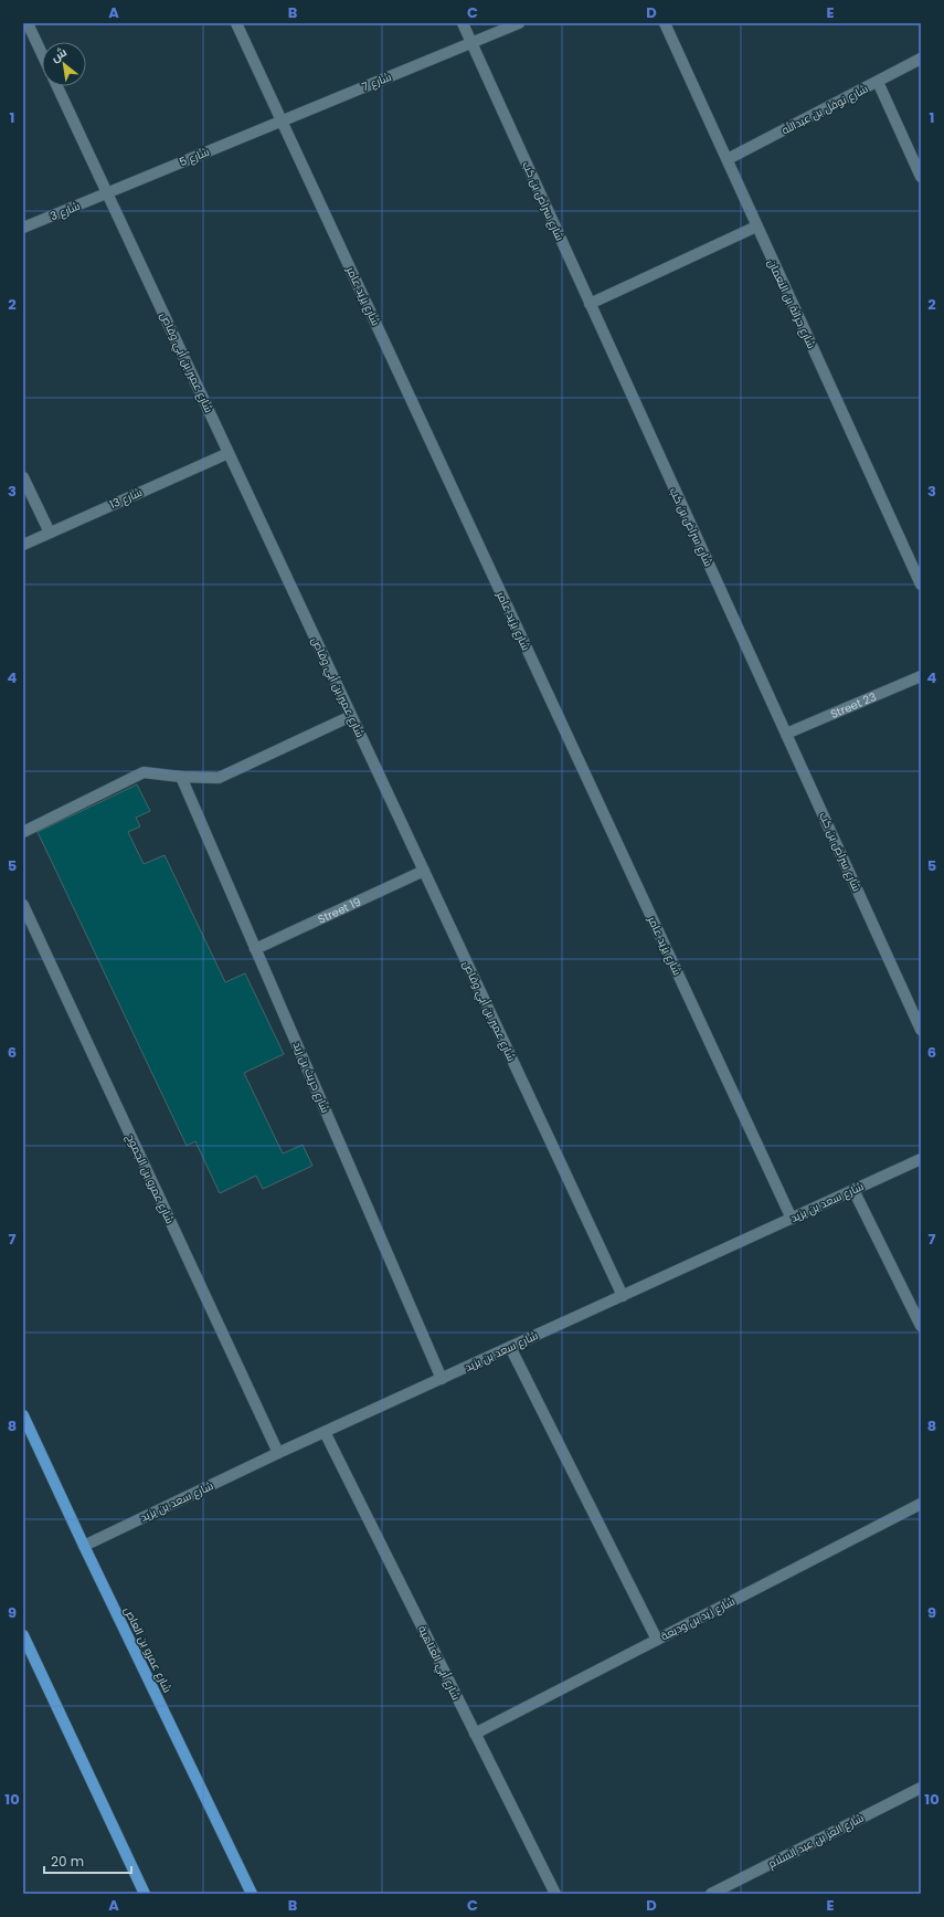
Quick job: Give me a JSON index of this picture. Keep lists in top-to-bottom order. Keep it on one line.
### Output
{"streets":{"main road":["شارع عمرو بن العاص"],"street":["شارع 7","شارع نوفل بن عبدالله","شارع 5","شارع سراض بن كب","شارع 3","شارع يزيد عامر","شارع حراثة بن النعمان","شارع عمير بن أبي وقاص","شارع 13","Street 23","Street 19","شارع حريث بن زيد","شارع عمرو بن الجموح","شارع سعد بن يزيد","شارع زيد بن وديعة","شارع أبي العتاهية","شارع العز بن عبد السلام"]},"crossings":[["شارع 7","شارع 5"],["شارع 7","شارع سراض بن كب"],["شارع 7","شارع يزيد عامر"],["شارع نوفل بن عبدالله","شارع حراثة بن النعمان"],["شارع 5","شارع 3"],["شارع 5","شارع يزيد عامر"],["شارع 5","شارع عمير بن أبي وقاص"],["شارع سراض بن كب","Street 23"],["شارع 3","شارع عمير بن أبي وقاص"],["شارع يزيد عامر","شارع سعد بن يزيد"],["شارع عمير بن أبي وقاص","شارع 13"],["شارع عمير بن أبي وقاص","Street 19"],["شارع عمير بن أبي وقاص","شارع سعد بن يزيد"],["Street 19","شارع حريث بن زيد"],["شارع حريث بن زيد","شارع سعد بن يزيد"],["شارع عمرو بن الجموح","شارع سعد بن يزيد"],["شارع سعد بن يزيد","شارع عمرو بن العاص"],["شارع سعد بن يزيد","شارع أبي العتاهية"],["شارع زيد بن وديعة","شارع أبي العتاهية"]],"scale_bar":"20 m","north":"top left","grid":{"columns":["A","B","C","D","E"],"rows":["1","2","3","4","5","6","7","8","9","10"]}}
